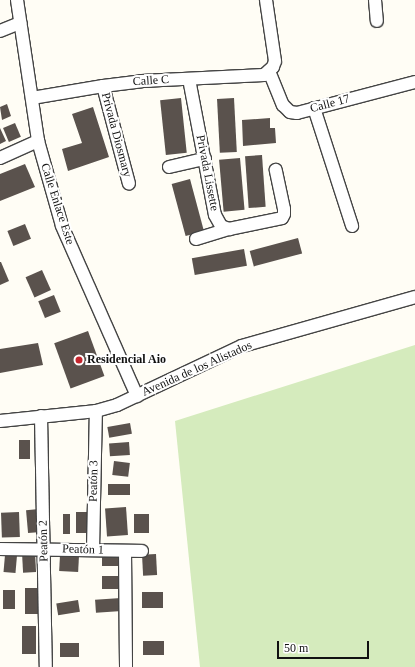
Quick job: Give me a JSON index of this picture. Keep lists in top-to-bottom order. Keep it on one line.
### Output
{"streets":{"street":["Calle C","Calle 17","Privada Diosmary","Privada Lissette","Calle Enlace Este","Avenida de los Alistados","Peatón 3","Peatón 2","Peatón 1"]},"crossings":[["Calle C","Calle 17"],["Calle C","Privada Diosmary"],["Calle C","Privada Lissette"],["Calle C","Calle Enlace Este"],["Calle Enlace Este","Avenida de los Alistados"],["Avenida de los Alistados","Peatón 3"],["Avenida de los Alistados","Peatón 2"],["Peatón 3","Peatón 1"],["Peatón 2","Peatón 1"]],"places":["Residencial Aio"],"scale_bar":"50 m"}
